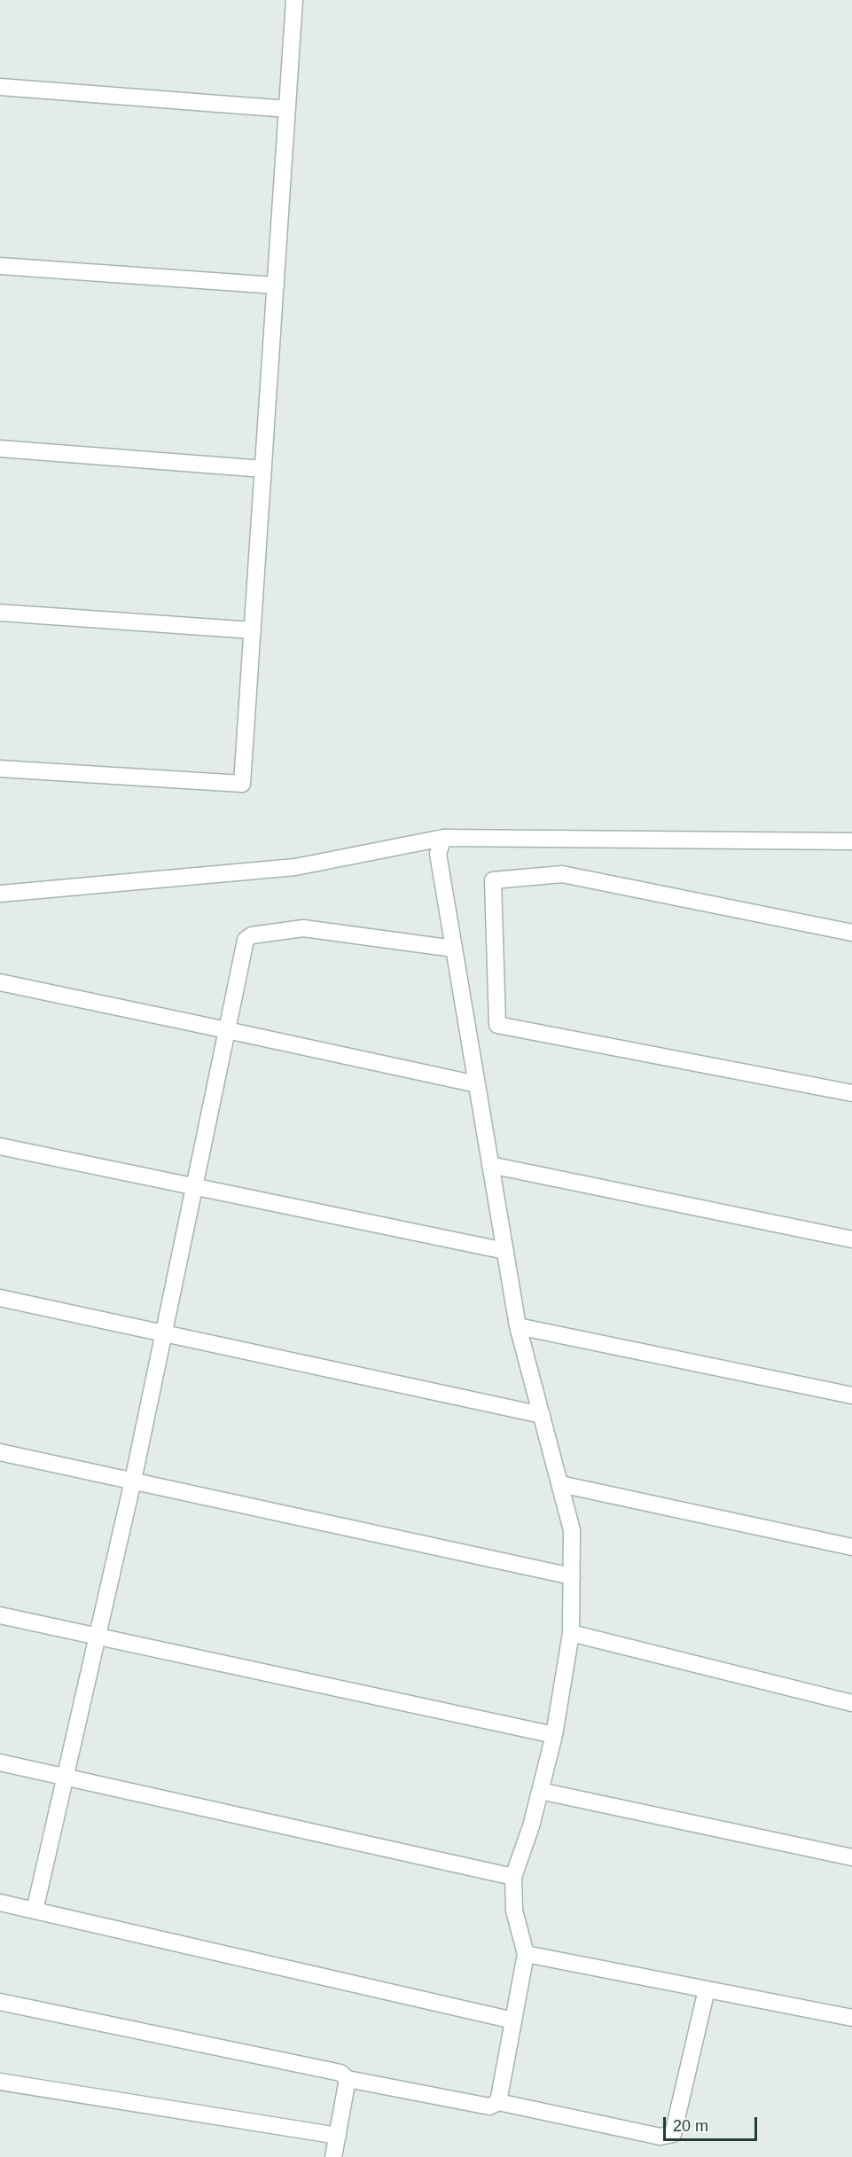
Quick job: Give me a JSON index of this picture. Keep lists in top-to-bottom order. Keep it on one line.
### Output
{"scale_bar":"20 m"}
